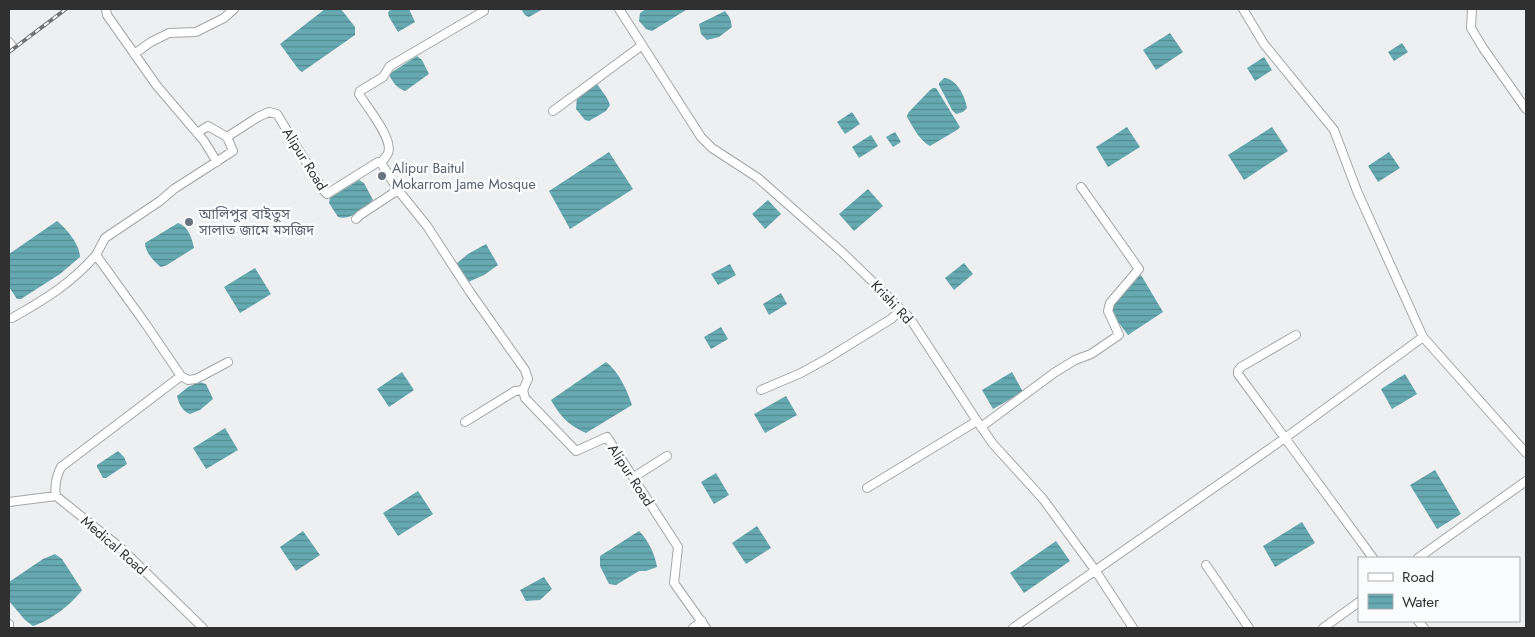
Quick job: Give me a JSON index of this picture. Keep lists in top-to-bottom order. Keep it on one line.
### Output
{"streets":{"street":["Alipur Road","Krishi Rd","Medical Road"]},"places":["Alipur Baitul Mokarrom Jame Mosque","আলিপুর বাইতুস সালাত জামে মসজিদ"],"legend":["Road","Water"]}
